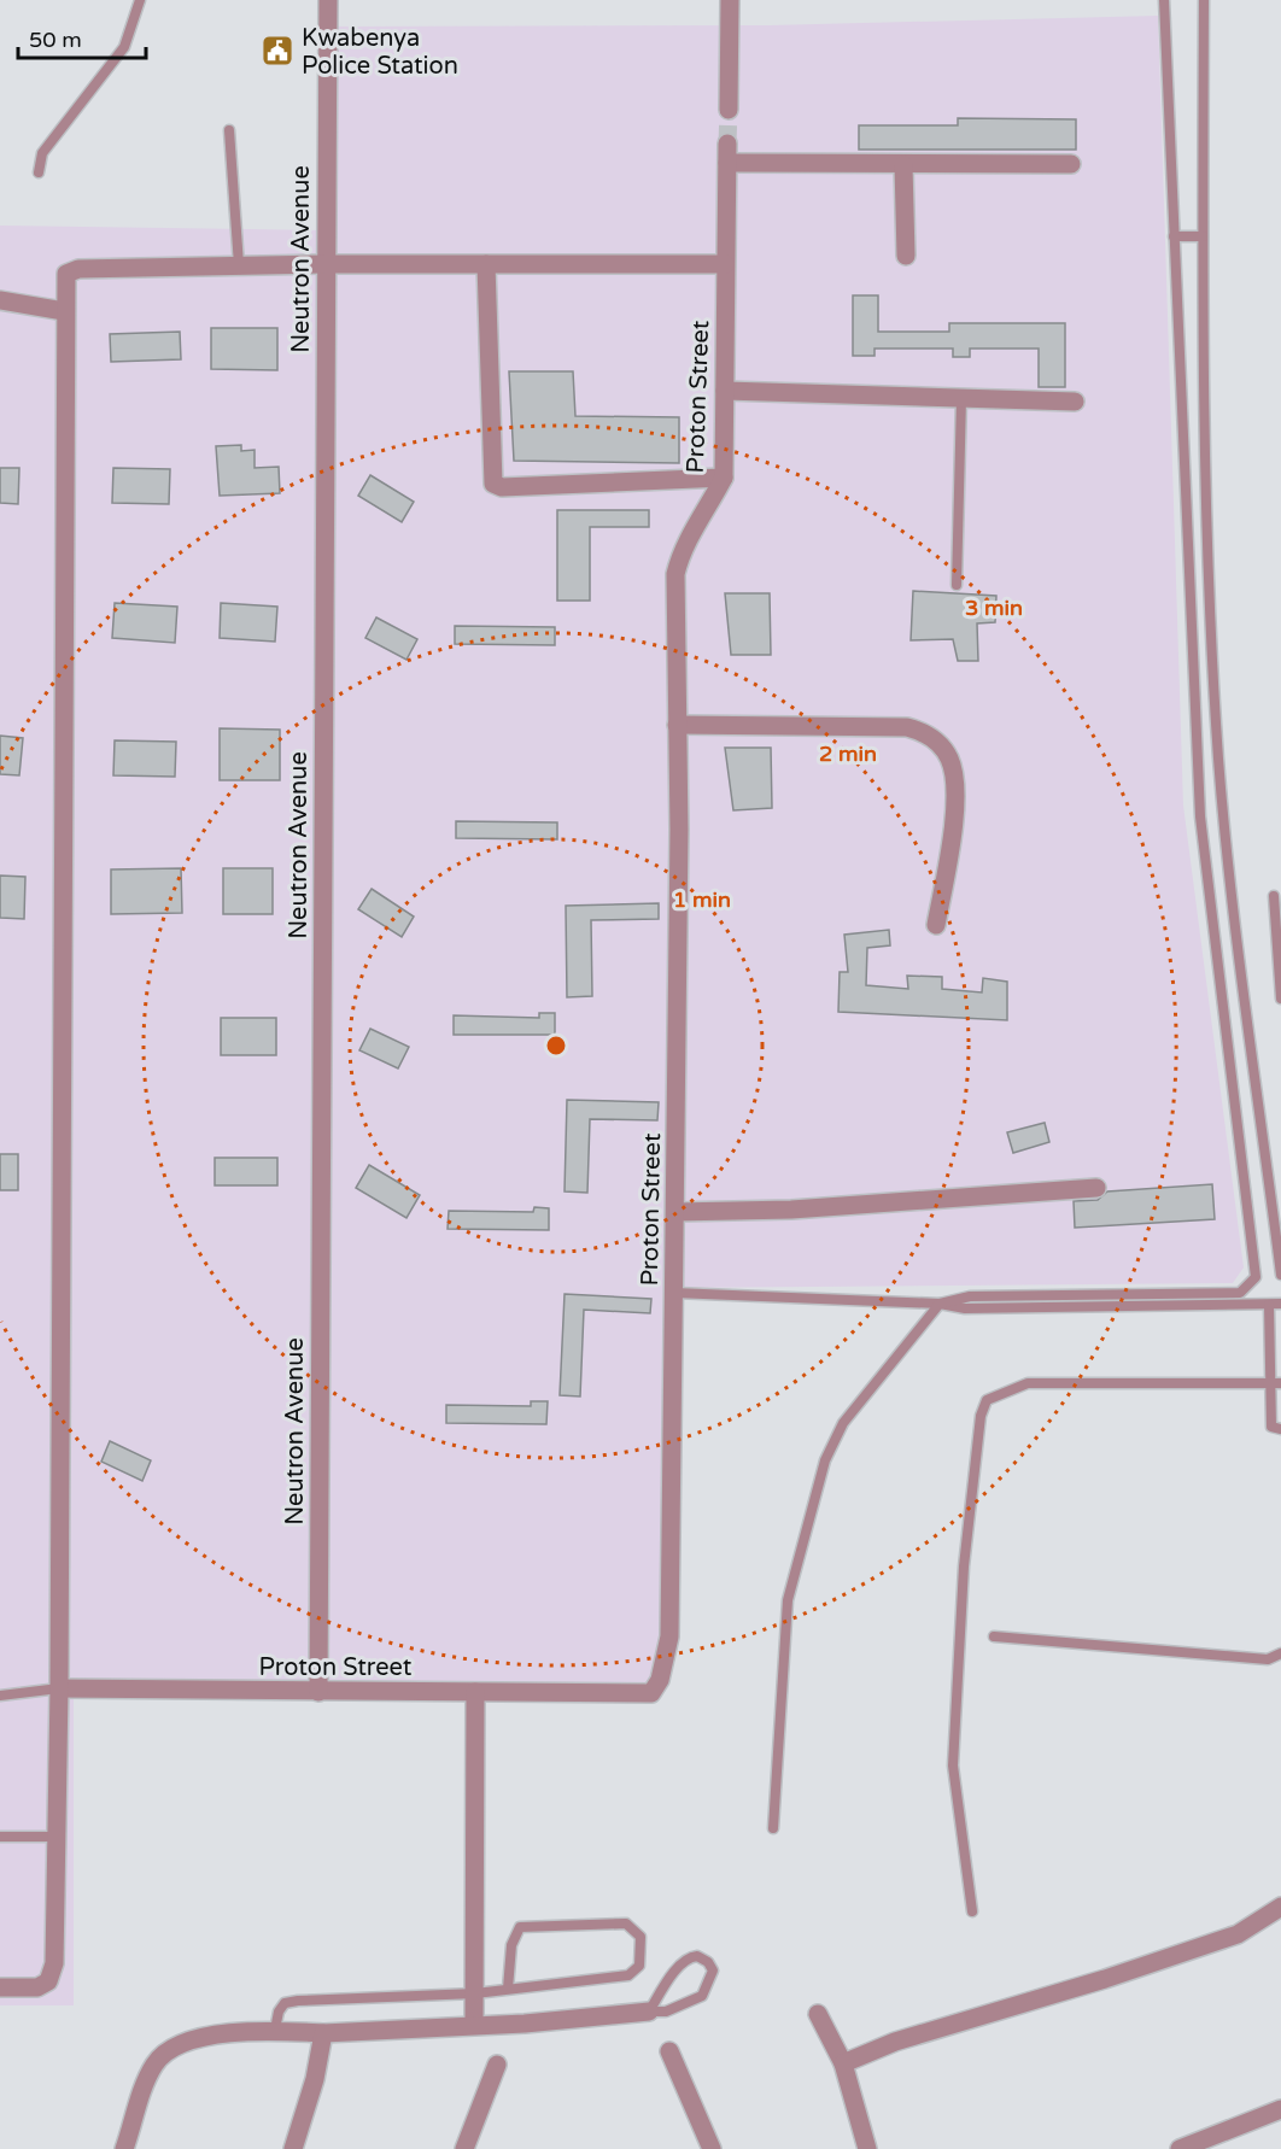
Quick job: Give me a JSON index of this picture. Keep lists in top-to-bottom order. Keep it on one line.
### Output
{"streets":{"street":["Neutron Avenue","Proton Street"]},"crossings":[["Neutron Avenue","Proton Street"]],"places":{"public building":["Kwabenya Police Station"]},"scale_bar":"50 m","rings":["3 min","2 min","1 min"]}
